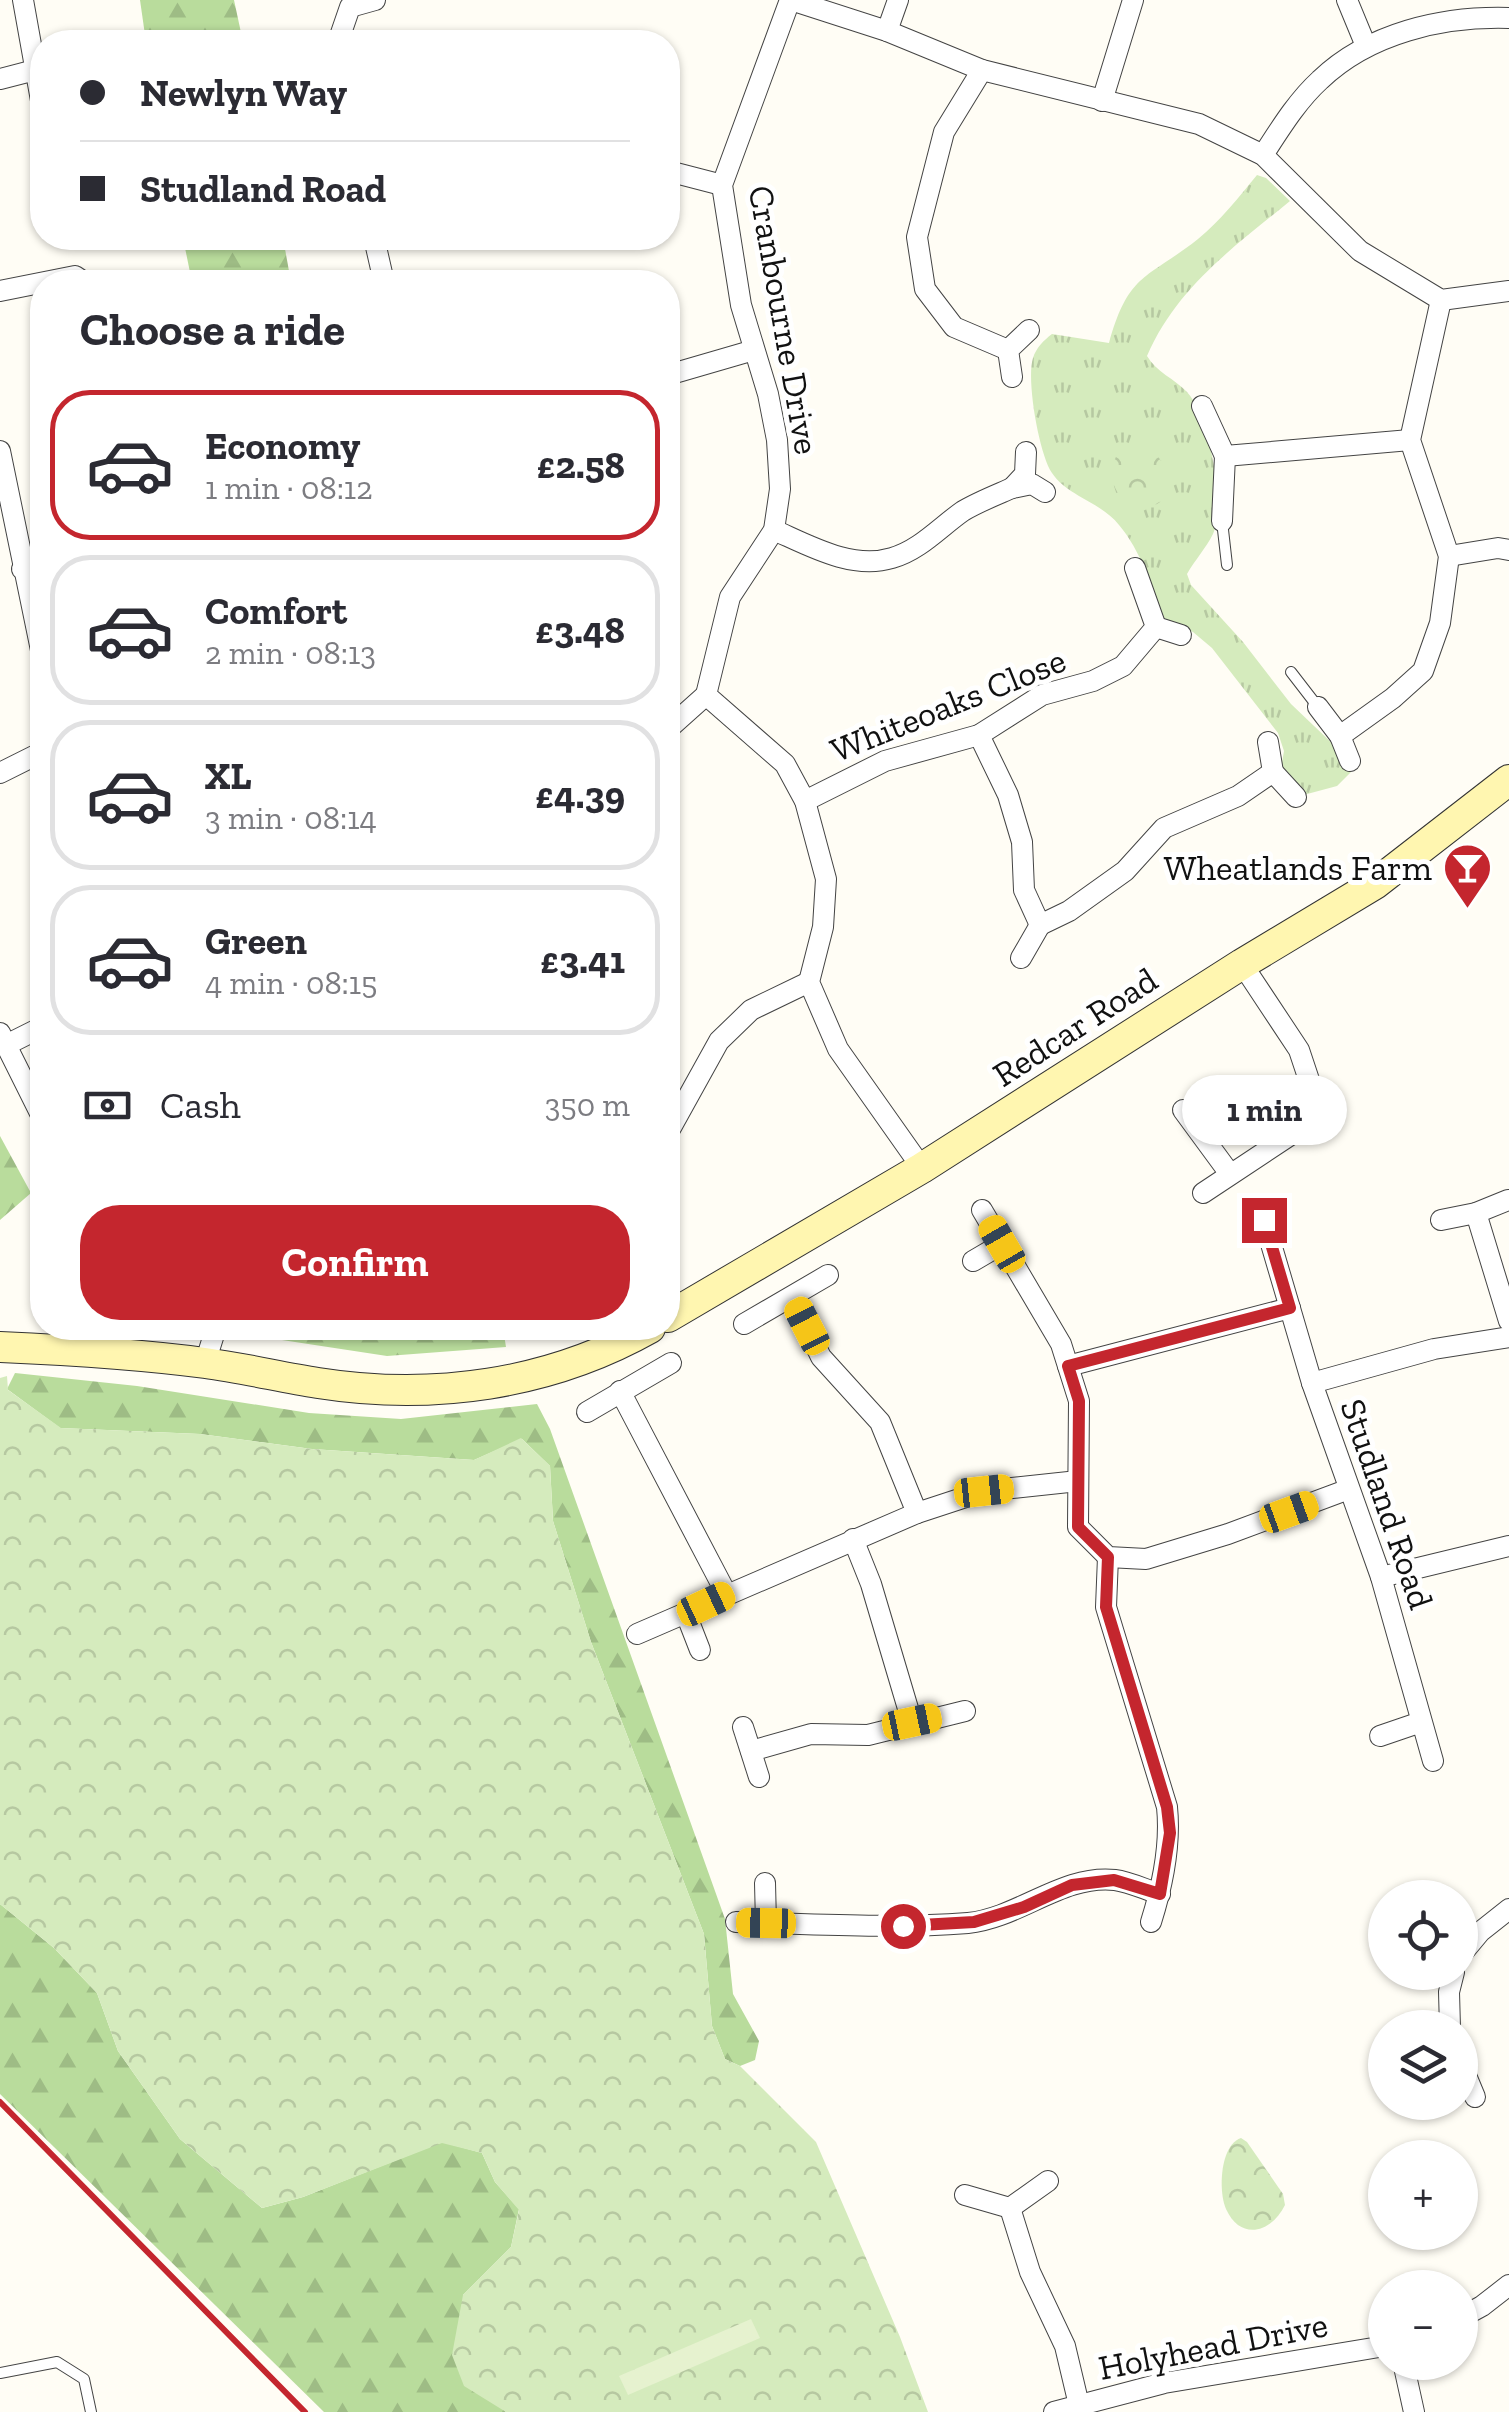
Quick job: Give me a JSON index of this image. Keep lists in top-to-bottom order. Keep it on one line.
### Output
{"streets":{"street":["Cranbourne Drive","Whiteoaks Close","Redcar Road","Studland Road","Holyhead Drive"]},"places":{"bar":["Wheatlands Farm"]},"page":{"banner":["Newlyn Way","Studland Road"],"heading":"Choose a ride","list":[{"name":"Economy","note":"1 min · 08:12","value":"£2.58"},{"name":"Comfort","note":"2 min · 08:13","value":"£3.48"},{"name":"XL","note":"3 min · 08:14","value":"£4.39"},{"name":"Green","note":"4 min · 08:15","value":"£3.41"}],"pay":["Cash","350 m"],"bubble":"1 min","buttons":"Confirm","map_buttons":["+","−"]}}
